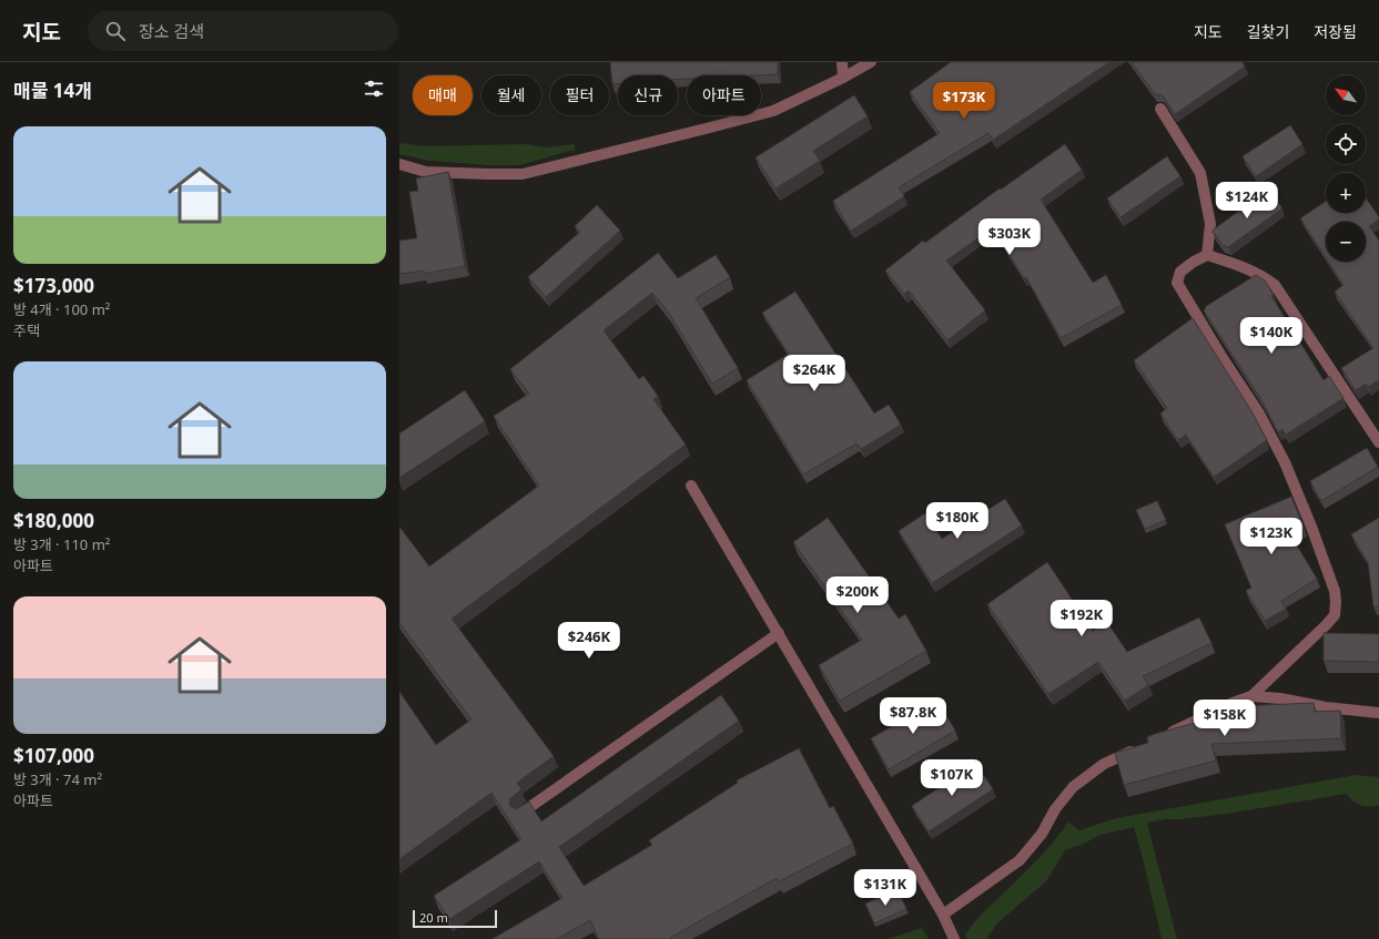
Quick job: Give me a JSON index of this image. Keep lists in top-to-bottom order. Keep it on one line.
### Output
{"scale_bar":"20 m","north":"top left","page":{"header":"지도","search":"장소 검색","nav":["지도","길찾기","저장됨"],"heading":"매물 14개","map_buttons":["+","−"],"chip":["매매","월세","필터","신규","아파트"],"price":["$173K","$124K","$303K","$140K","$264K","$180K","$123K","$200K","$192K","$246K","$87.8K","$158K","$107K","$131K"],"list":[{"name":"$173,000","note":"방 4개 · 100 m² · 주택"},{"name":"$180,000","note":"방 3개 · 110 m² · 아파트"},{"name":"$107,000","note":"방 3개 · 74 m² · 아파트"}],"scale":"20 m"}}
